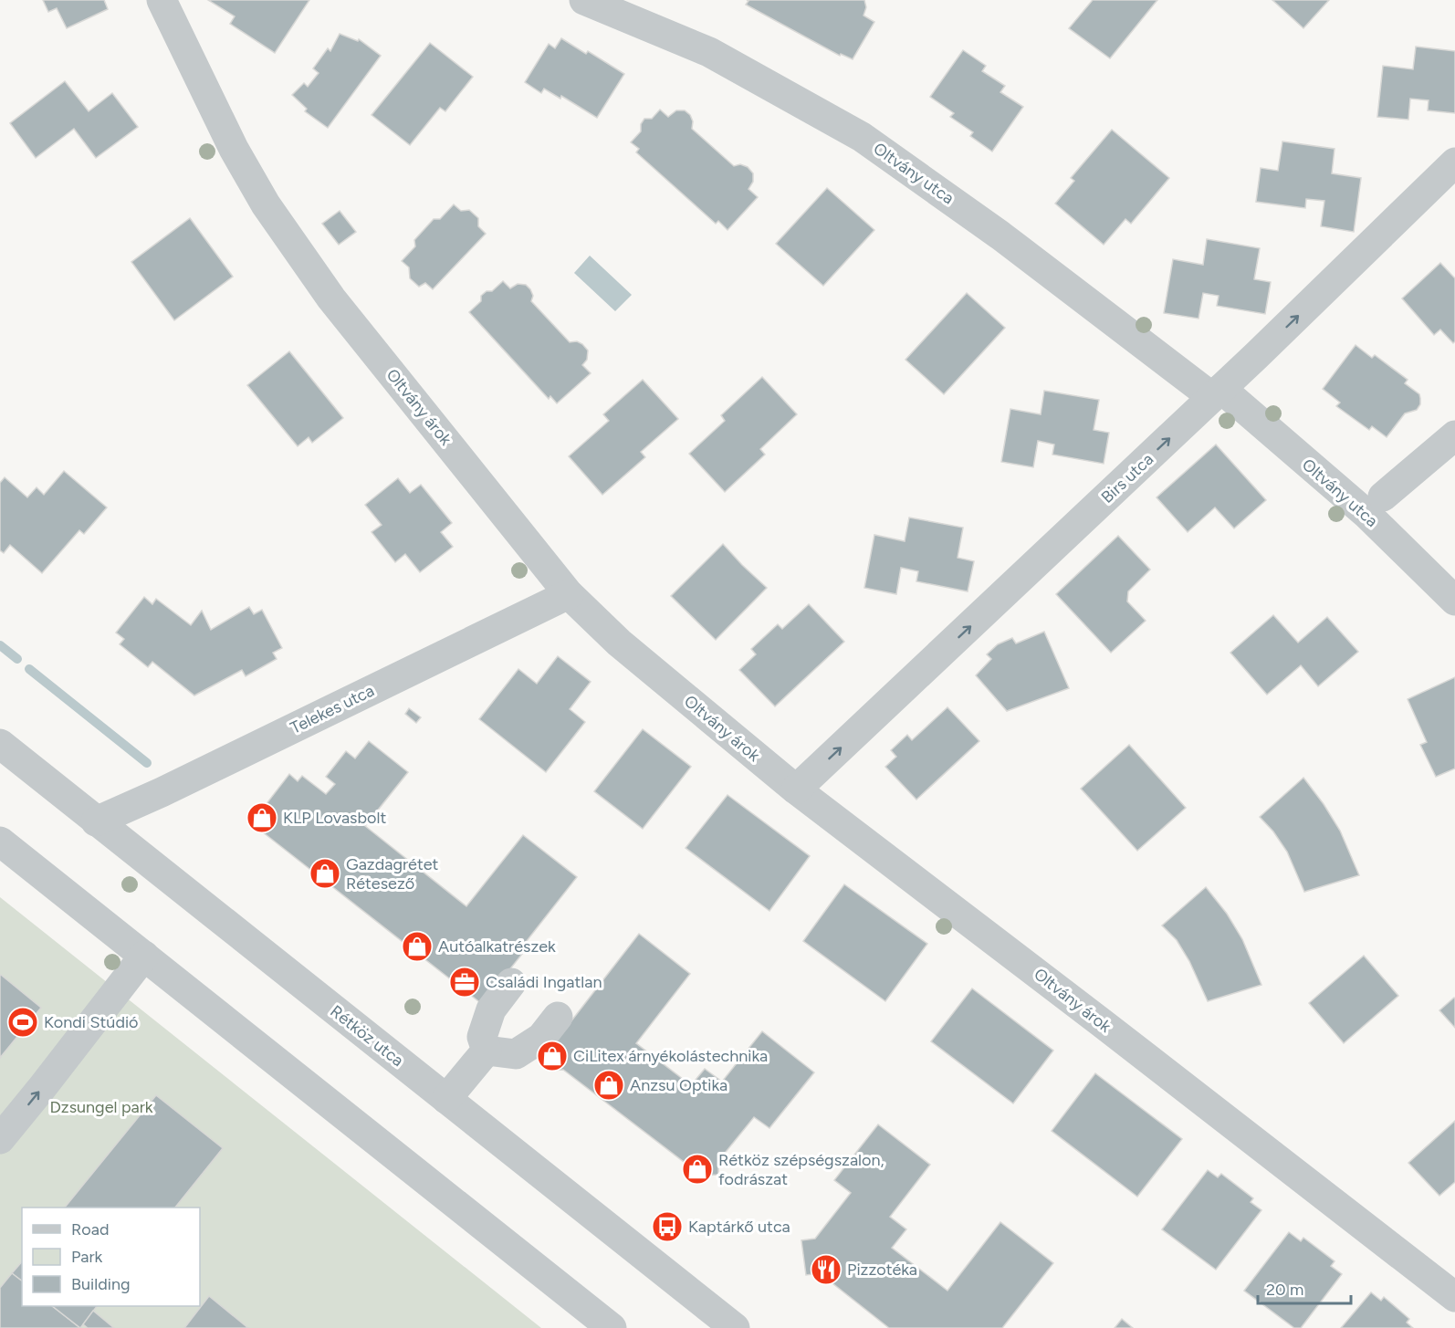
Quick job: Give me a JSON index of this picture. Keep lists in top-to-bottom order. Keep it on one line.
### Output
{"streets":{"street":["Oltvány utca","Oltvány árok","Birs utca","Telekes utca","Rétköz utca"]},"crossings":[["Oltvány utca","Birs utca"],["Oltvány árok","Birs utca"],["Oltvány árok","Telekes utca"],["Telekes utca","Rétköz utca"]],"one_way":["Birs utca"],"parks":["Dzsungel park"],"places":{"shop":["KLP Lovasbolt","Gazdagrétet Rétesező","Autóalkatrészek","CiLitex árnyékolástechnika","Anzsu Optika","Rétköz szépségszalon, fodrászat"],"office":["Családi Ingatlan"],"sports":["Kondi Stúdió"],"bus stop":["Kaptárkő utca"],"restaurant":["Pizzotéka"]},"legend":["Road","Park","Building"],"scale_bar":"20 m"}
